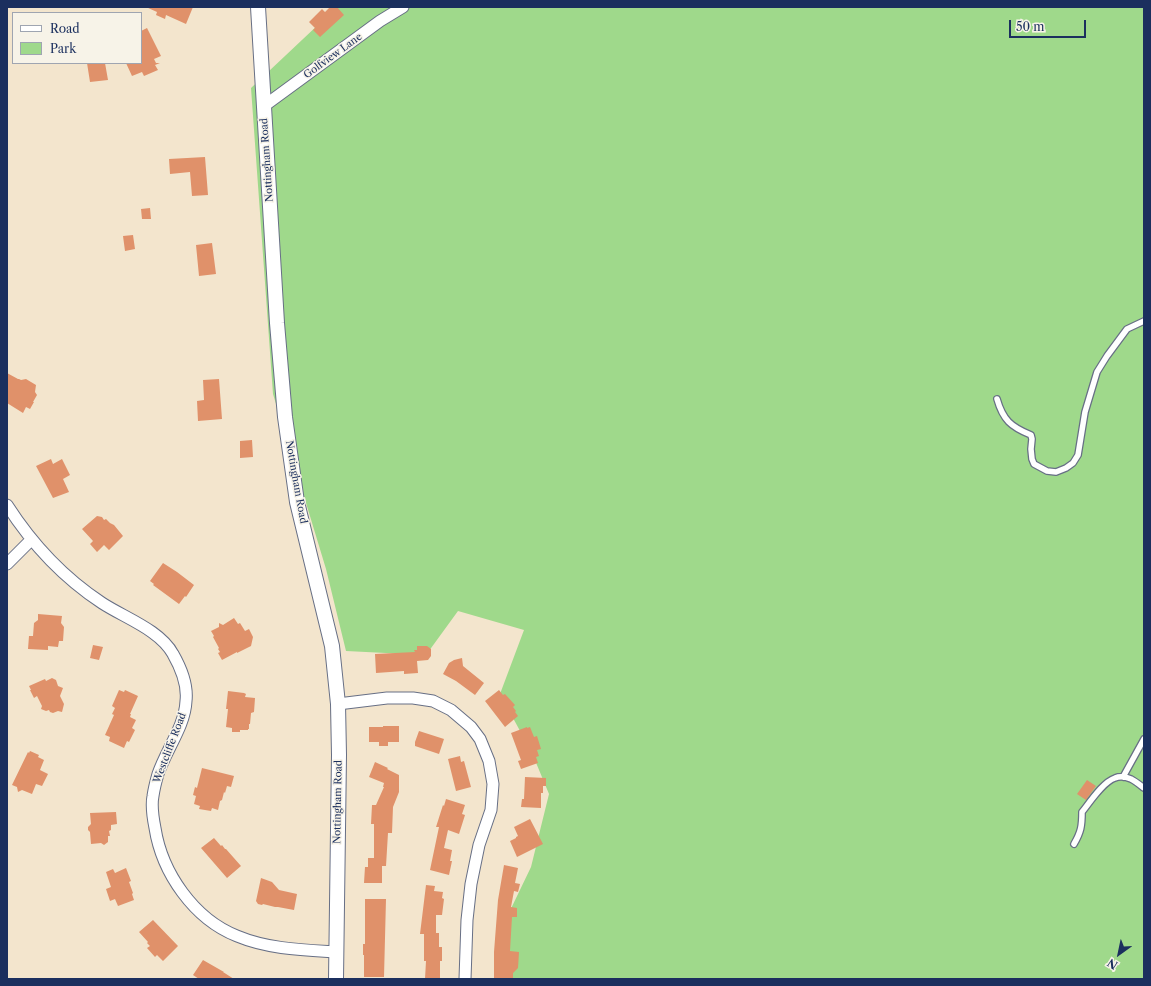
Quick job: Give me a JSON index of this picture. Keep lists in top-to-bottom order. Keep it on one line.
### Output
{"streets":{"street":["Golfview Lane","Nottingham Road","Westcliffe Road"]},"crossings":[["Golfview Lane","Nottingham Road"],["Nottingham Road","Westcliffe Road"]],"legend":["Road","Park"],"scale_bar":"50 m","north":"bottom left"}
